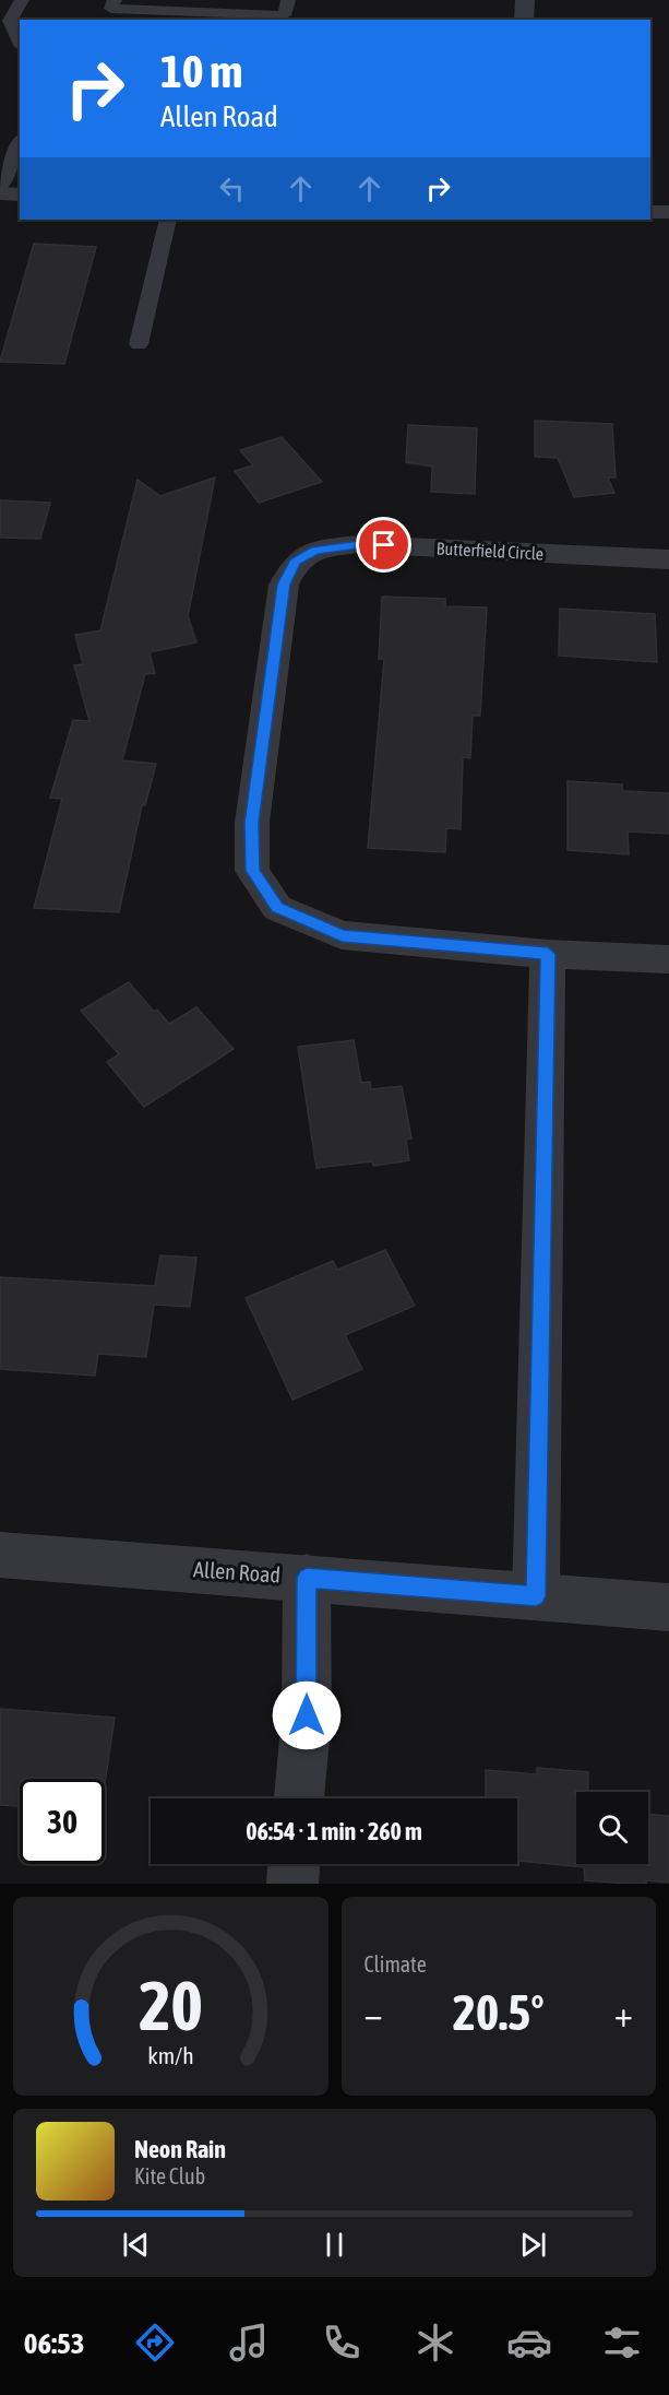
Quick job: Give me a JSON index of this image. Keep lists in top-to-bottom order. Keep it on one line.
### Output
{"streets":{"street":["Butterfield Circle","Allen Road"]},"page":{"turn":["10 m","Allen Road"],"limit":"30","trip":"06:54 · 1 min · 260 m","tile":"Climate","heat":["−","20.5°","+"],"song":["Neon Rain","Kite Club"],"tabs":"06:53","gauge":["20","km/h"]}}
